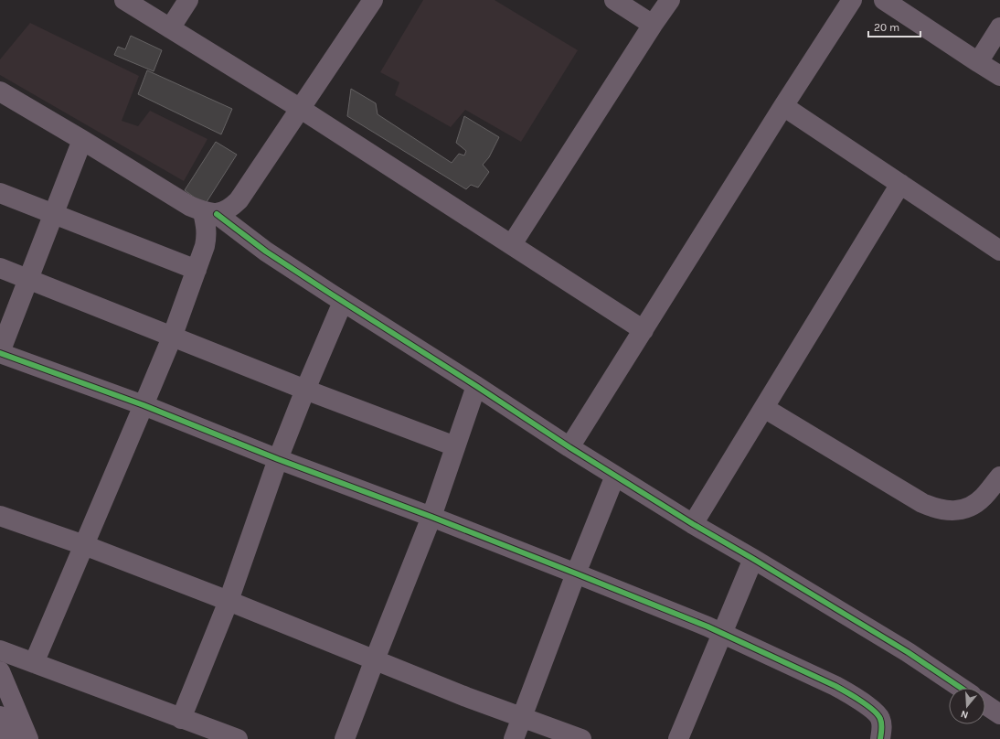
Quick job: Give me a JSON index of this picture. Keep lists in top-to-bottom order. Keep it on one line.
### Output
{"scale_bar":"20 m","north":"bottom"}
